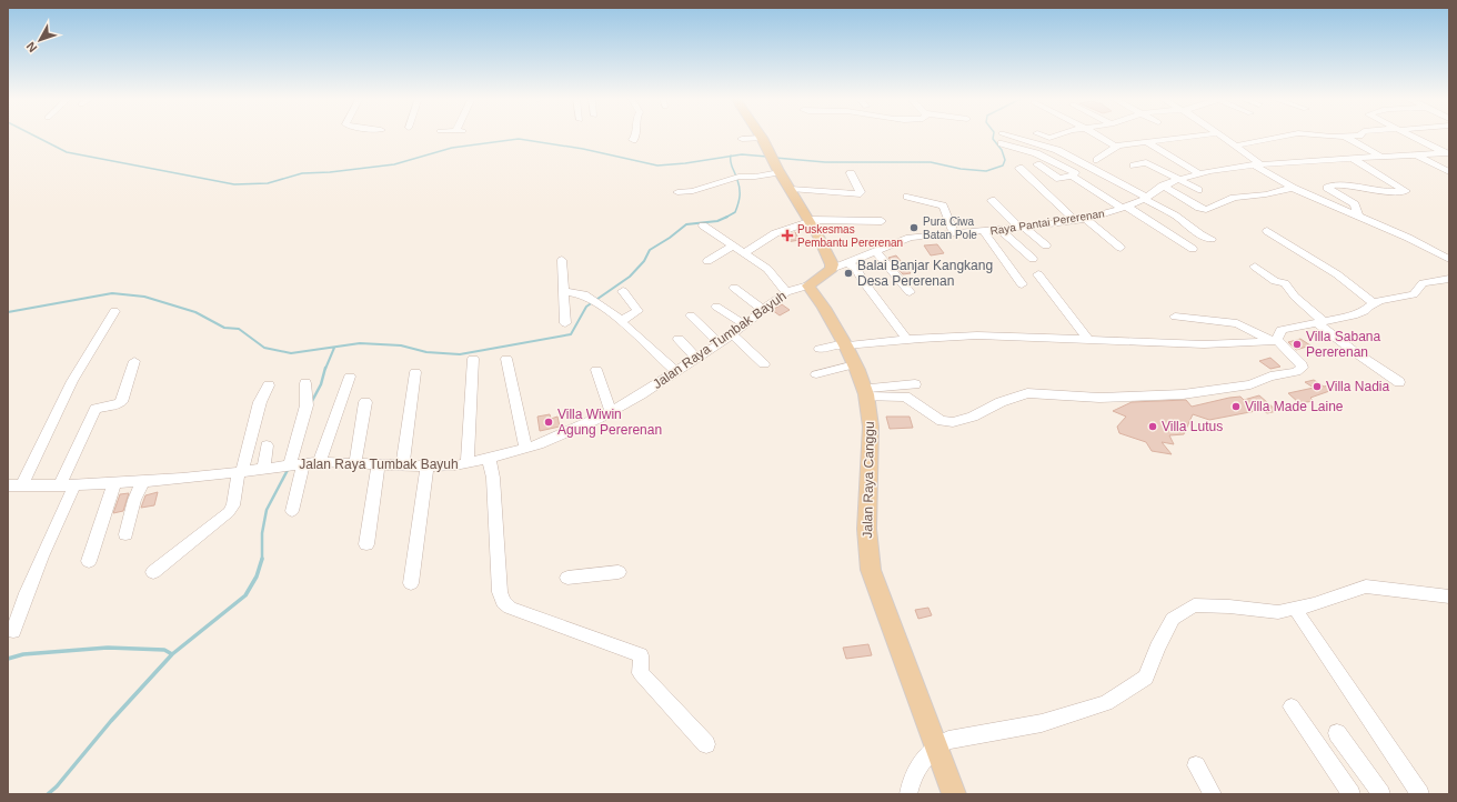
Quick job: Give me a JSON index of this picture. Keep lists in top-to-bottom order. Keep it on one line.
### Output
{"streets":{"main road":["Jalan Raya Canggu"],"street":["Raya Pantai Pererenan","Jalan Raya Tumbak Bayuh"]},"crossings":[["Jalan Raya Tumbak Bayuh","Jalan Raya Canggu"]],"places":{"other":["Pura Ciwa Batan Pole","Balai Banjar Kangkang Desa Pererenan","Villa Sabana Pererenan","Villa Nadia","Villa Made Laine","Villa Wiwin Agung Pererenan","Villa Lutus"],"health":["Puskesmas Pembantu Pererenan"]},"north":"bottom left"}
